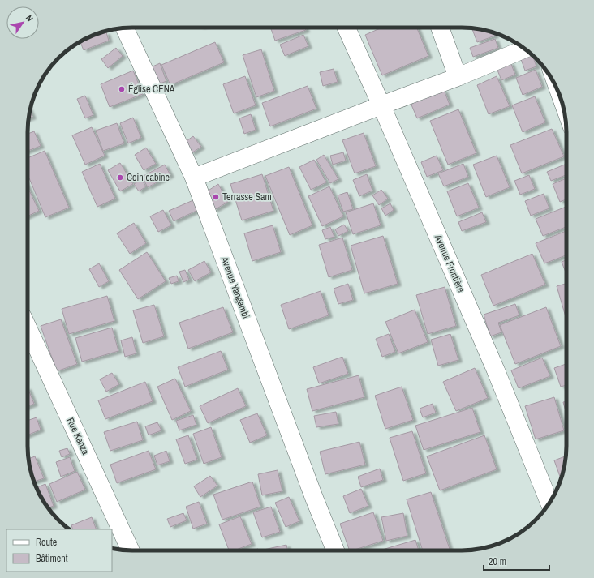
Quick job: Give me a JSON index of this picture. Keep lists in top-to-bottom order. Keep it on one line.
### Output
{"streets":{"street":["Avenue Frontière","Avenue Yangambi","Rue Kanza"]},"places":["Église CENA","Coin cabine","Terrasse Sam"],"legend":["Route","Bâtiment"],"scale_bar":"20 m","north":"top right"}
